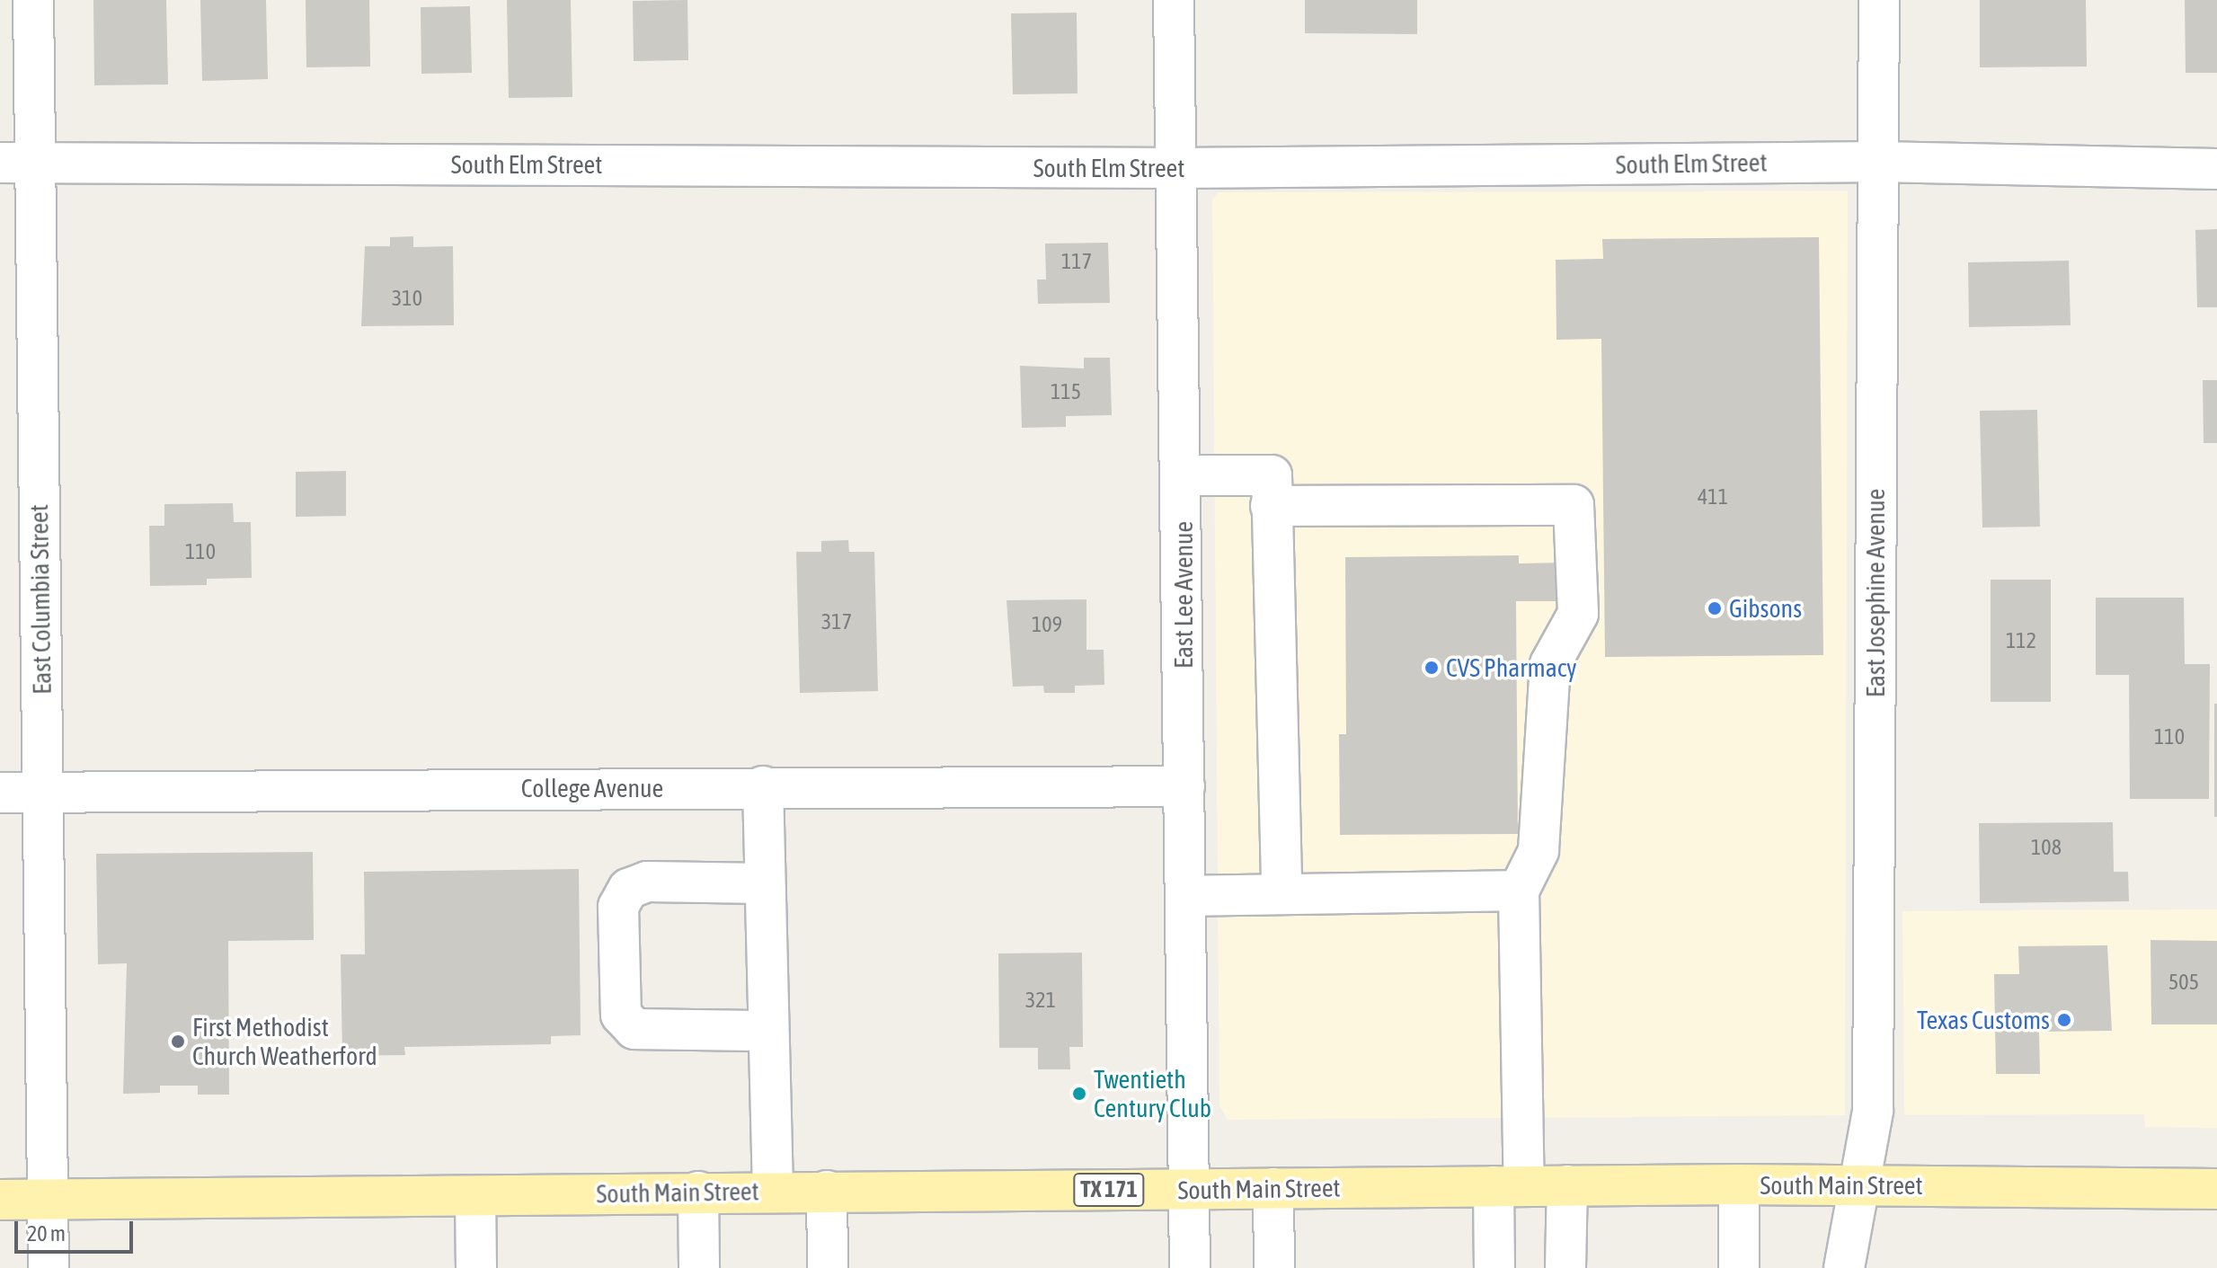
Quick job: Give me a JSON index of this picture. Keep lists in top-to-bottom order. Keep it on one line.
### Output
{"streets":{"main road":["South Main Street","TX 171"],"street":["South Elm Street","East Josephine Avenue","East Lee Avenue","East Columbia Street","College Avenue"]},"crossings":[["South Elm Street","East Josephine Avenue"],["South Elm Street","East Lee Avenue"],["South Elm Street","East Columbia Street"],["East Josephine Avenue","South Main Street"],["East Lee Avenue","College Avenue"],["East Lee Avenue","South Main Street"],["East Columbia Street","College Avenue"],["East Columbia Street","South Main Street"]],"places":["Gibsons","CVS Pharmacy","Texas Customs","First Methodist Church Weatherford","Twentieth Century Club"],"house_numbers":["117","310","115","411","110","317","109","112","110","108","505","321"],"scale_bar":"20 m"}
